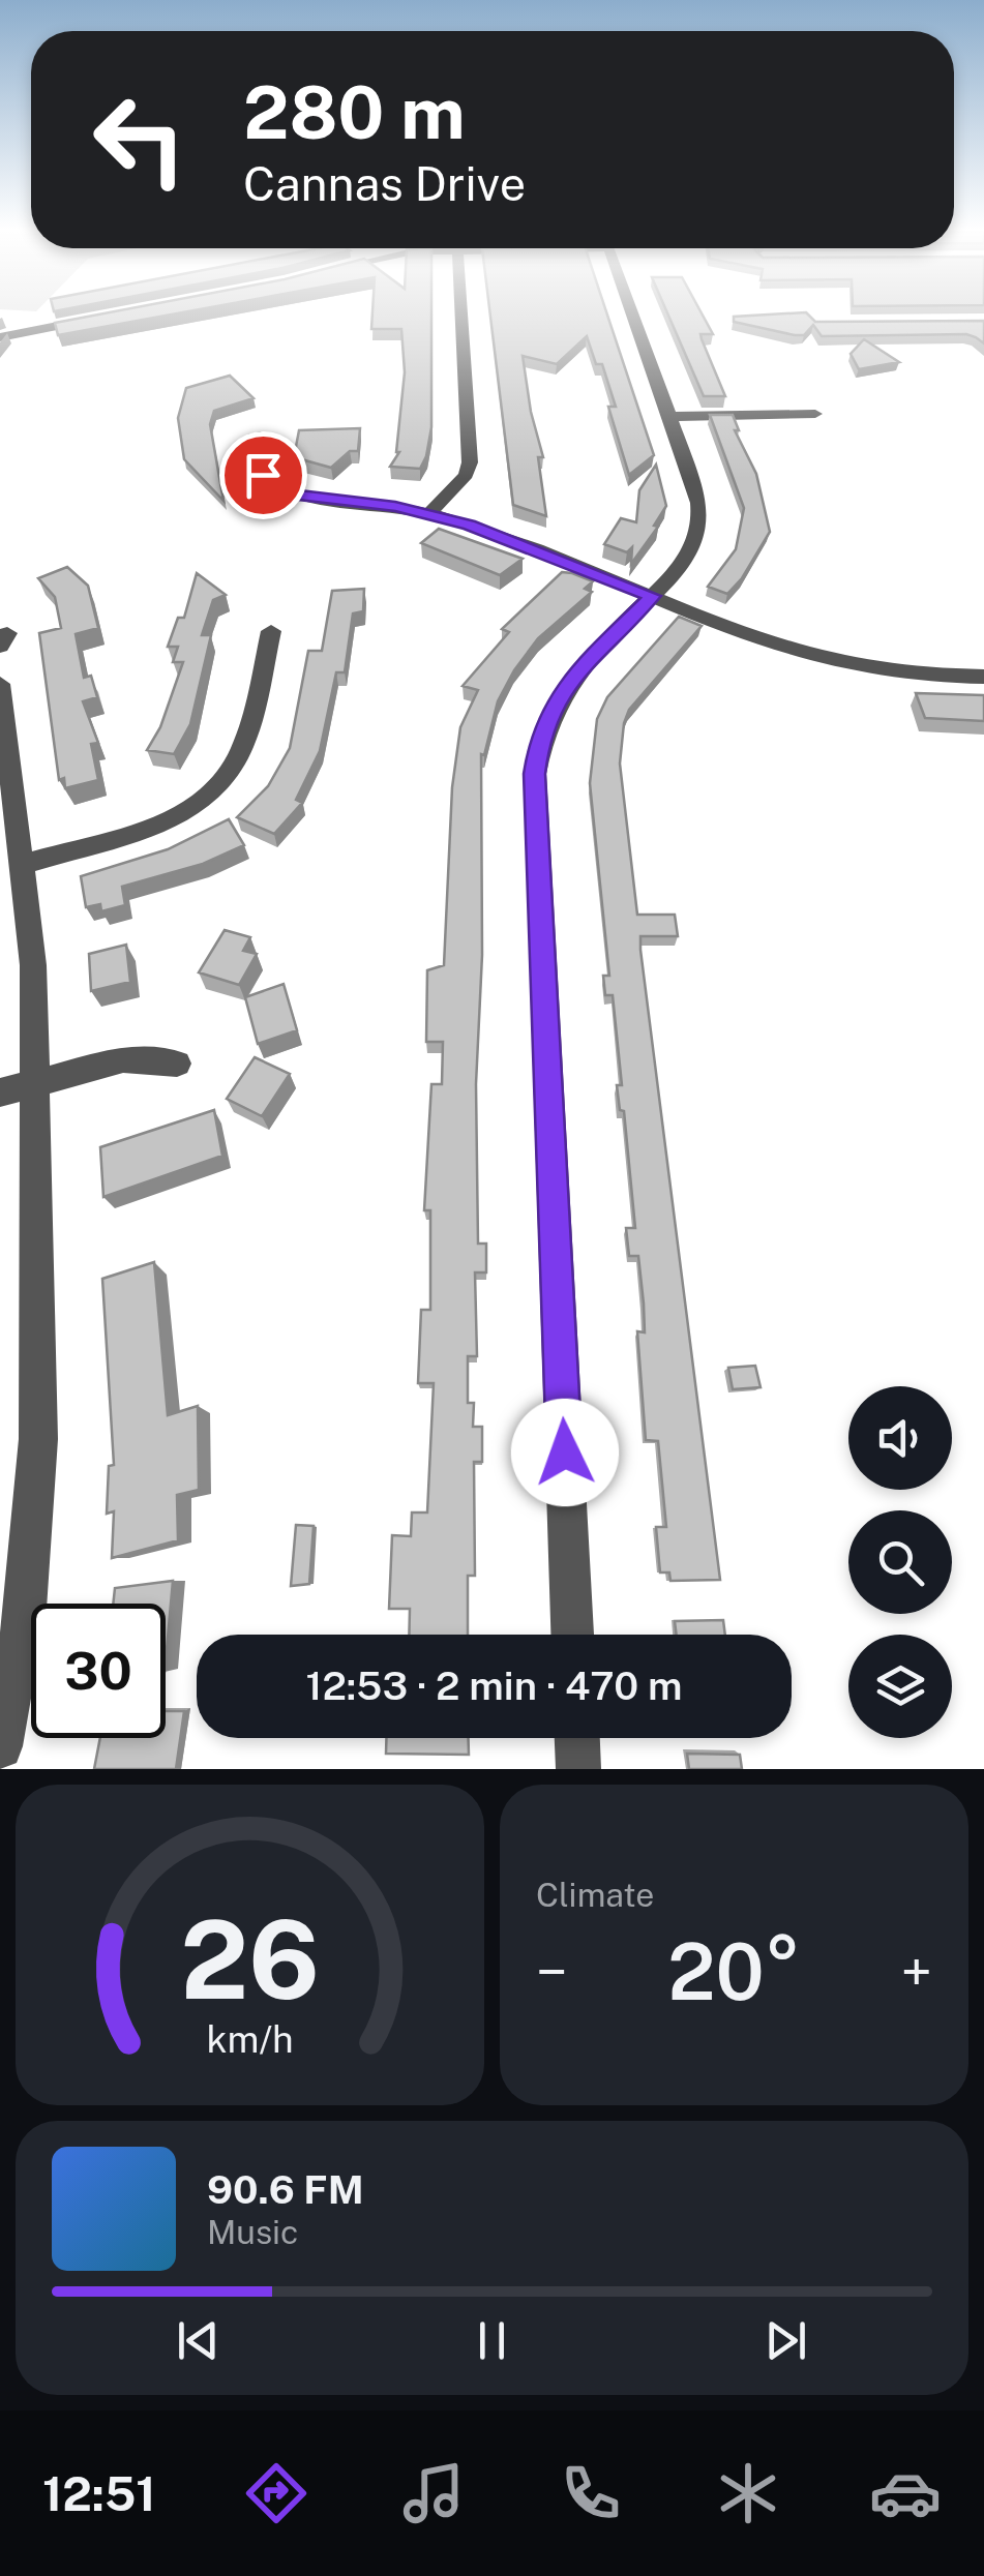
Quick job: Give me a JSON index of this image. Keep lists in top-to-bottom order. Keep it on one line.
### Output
{"page":{"turn":["280 m","Cannas Drive"],"limit":"30","trip":"12:53 · 2 min · 470 m","tile":"Climate","heat":["−","20°","+"],"song":["90.6 FM","Music"],"tabs":"12:51","gauge":["26","km/h"]}}
